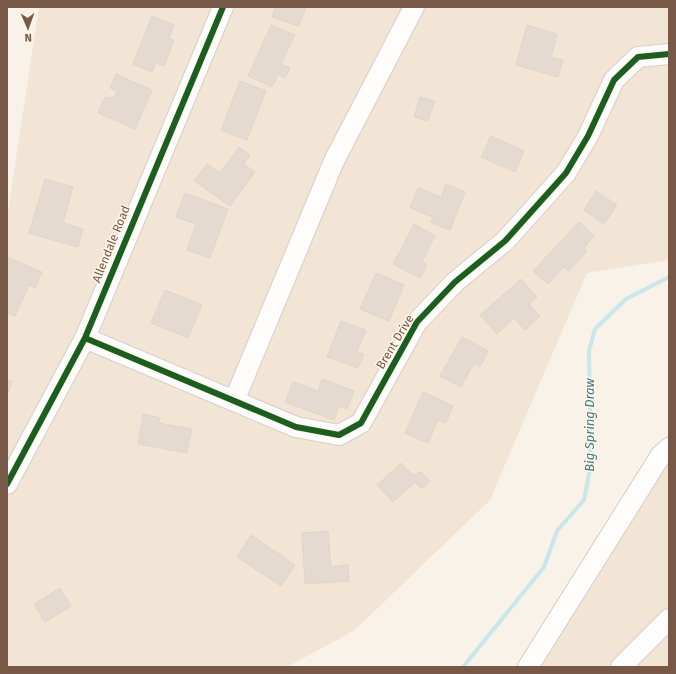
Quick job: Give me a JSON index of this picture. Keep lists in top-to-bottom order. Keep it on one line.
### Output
{"streets":{"street":["Allendale Road","Brent Drive"]},"crossings":[["Allendale Road","Brent Drive"]],"water":["Big Spring Draw"],"north":"bottom"}
